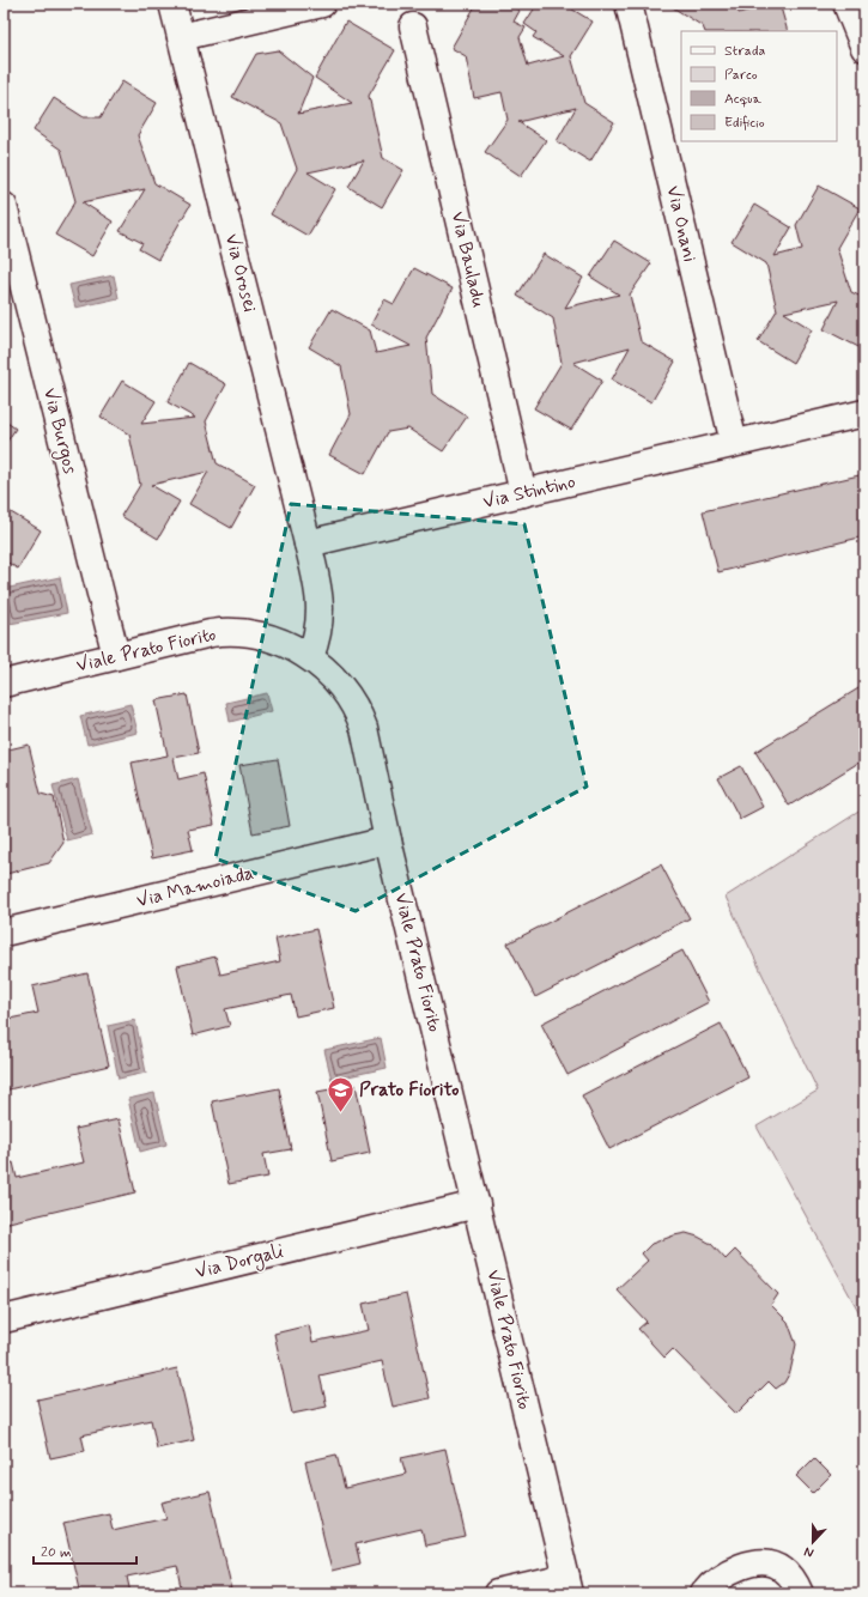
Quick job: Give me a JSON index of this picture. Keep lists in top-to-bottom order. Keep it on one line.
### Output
{"streets":{"street":["Via Onani","Via Bauladu","Via Orosei","Via Burgos","Via Stintino","Viale Prato Fiorito","Via Mamoiada","Via Dorgali"]},"crossings":[["Via Onani","Via Stintino"],["Via Bauladu","Via Stintino"],["Via Orosei","Via Stintino"],["Via Burgos","Viale Prato Fiorito"],["Viale Prato Fiorito","Via Mamoiada"],["Viale Prato Fiorito","Via Dorgali"]],"places":{"school or university":["Prato Fiorito"]},"legend":["Strada","Parco","Acqua","Edificio"],"scale_bar":"20 m","north":"bottom"}
